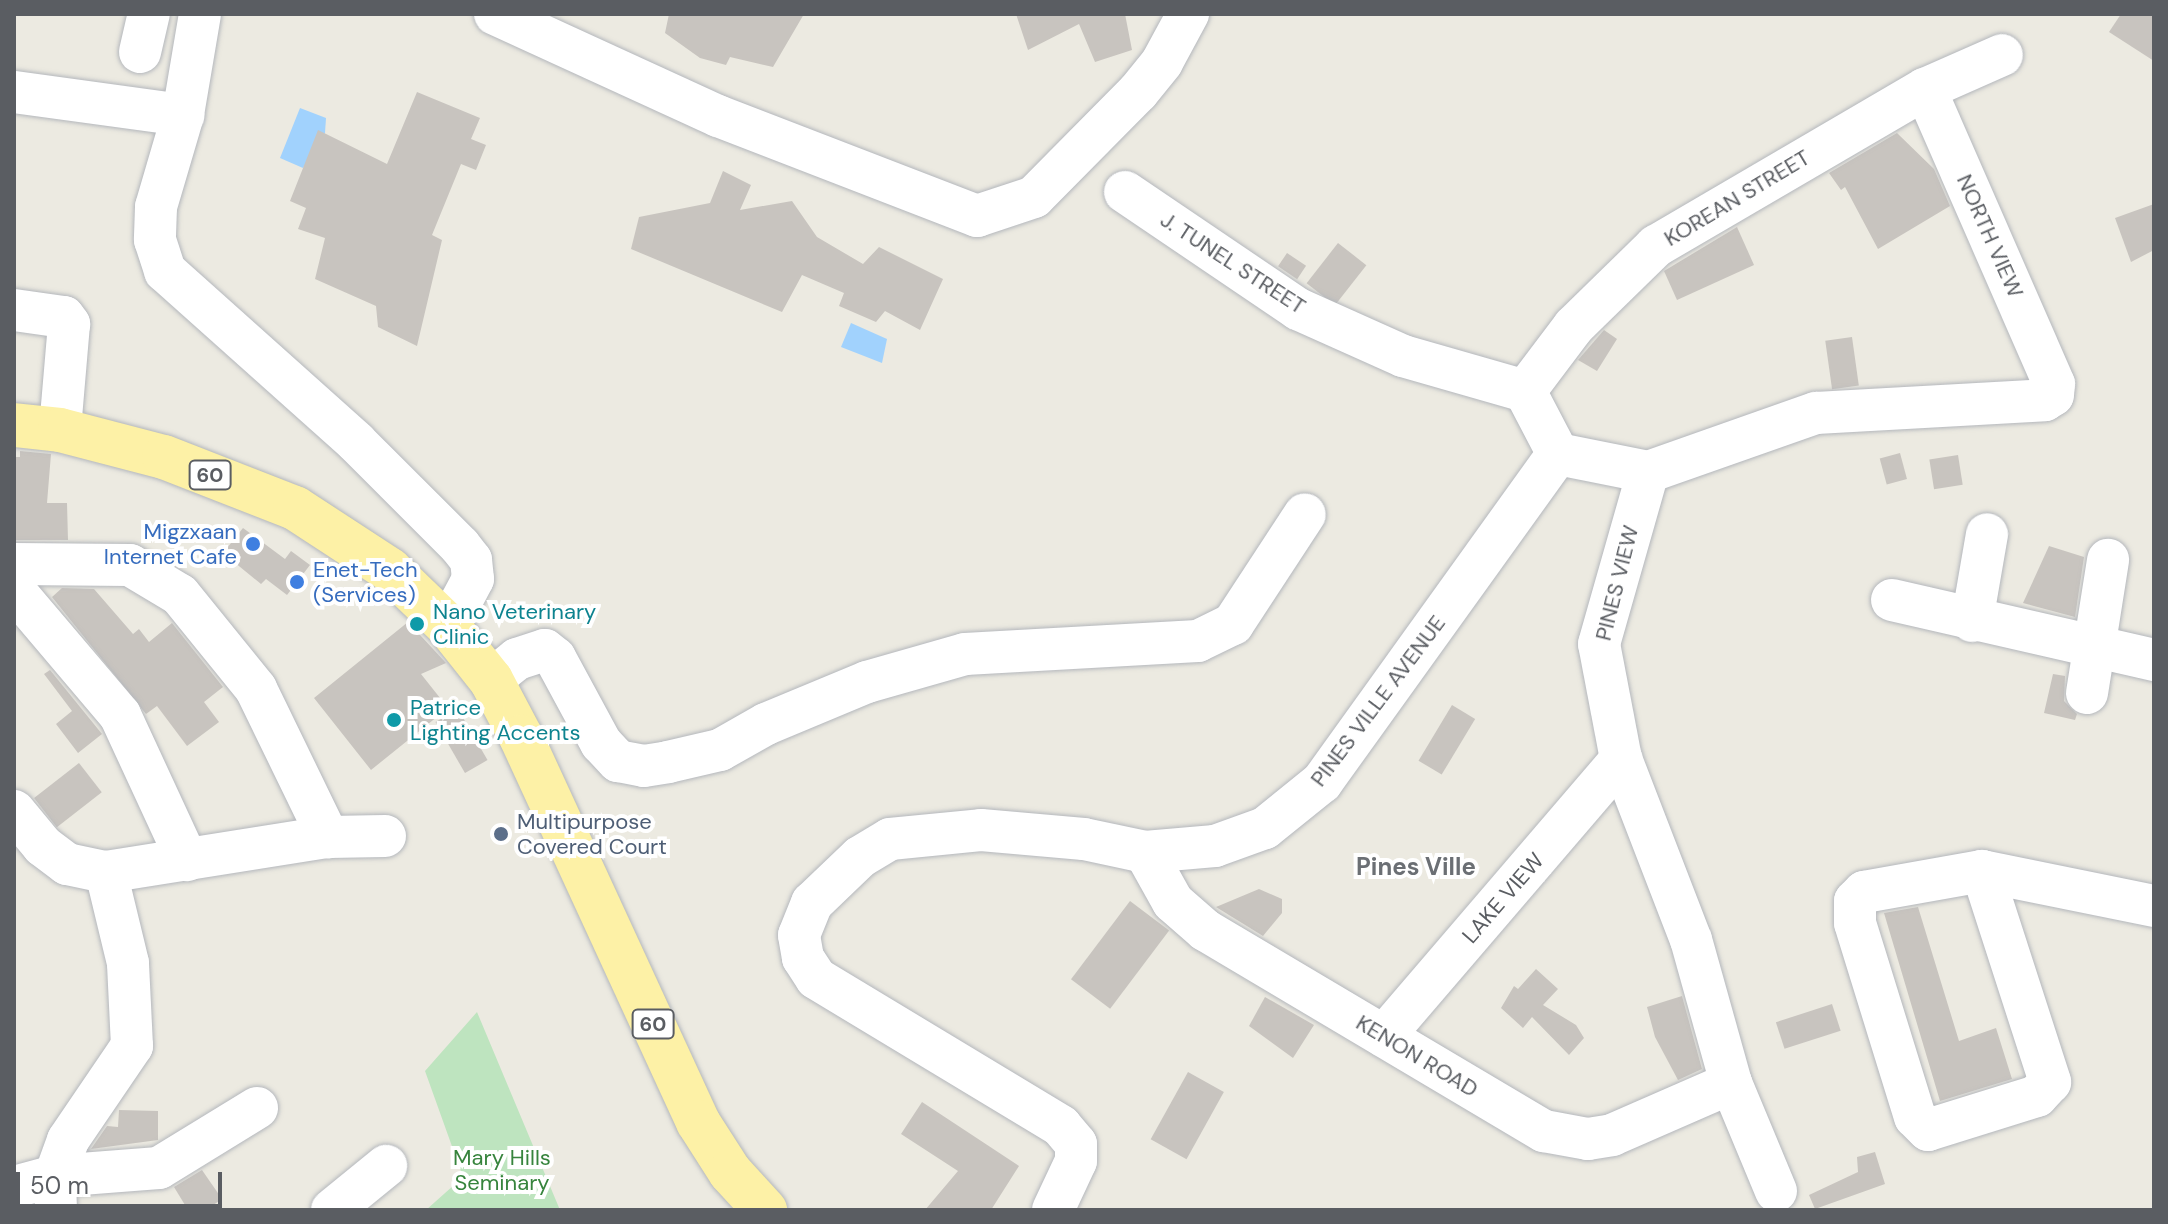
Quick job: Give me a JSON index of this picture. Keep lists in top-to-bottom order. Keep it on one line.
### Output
{"streets":{"main road":["60"],"street":["KOREAN STREET","NORTH VIEW","J. TUNEL STREET","PINES VIEW","PINES VILLE AVENUE","LAKE VIEW","KENON ROAD"]},"crossings":[["KOREAN STREET","NORTH VIEW"],["KOREAN STREET","J. TUNEL STREET"],["NORTH VIEW","PINES VIEW"],["PINES VIEW","LAKE VIEW"],["PINES VIEW","KENON ROAD"],["PINES VILLE AVENUE","KENON ROAD"],["LAKE VIEW","KENON ROAD"]],"districts":["Pines Ville"],"parks":["Mary Hills Seminary"],"places":["Migzxaan Internet Cafe","Enet-Tech (Services)","Nano Veterinary Clinic","Patrice Lighting Accents","Multipurpose Covered Court"],"scale_bar":"50 m"}
